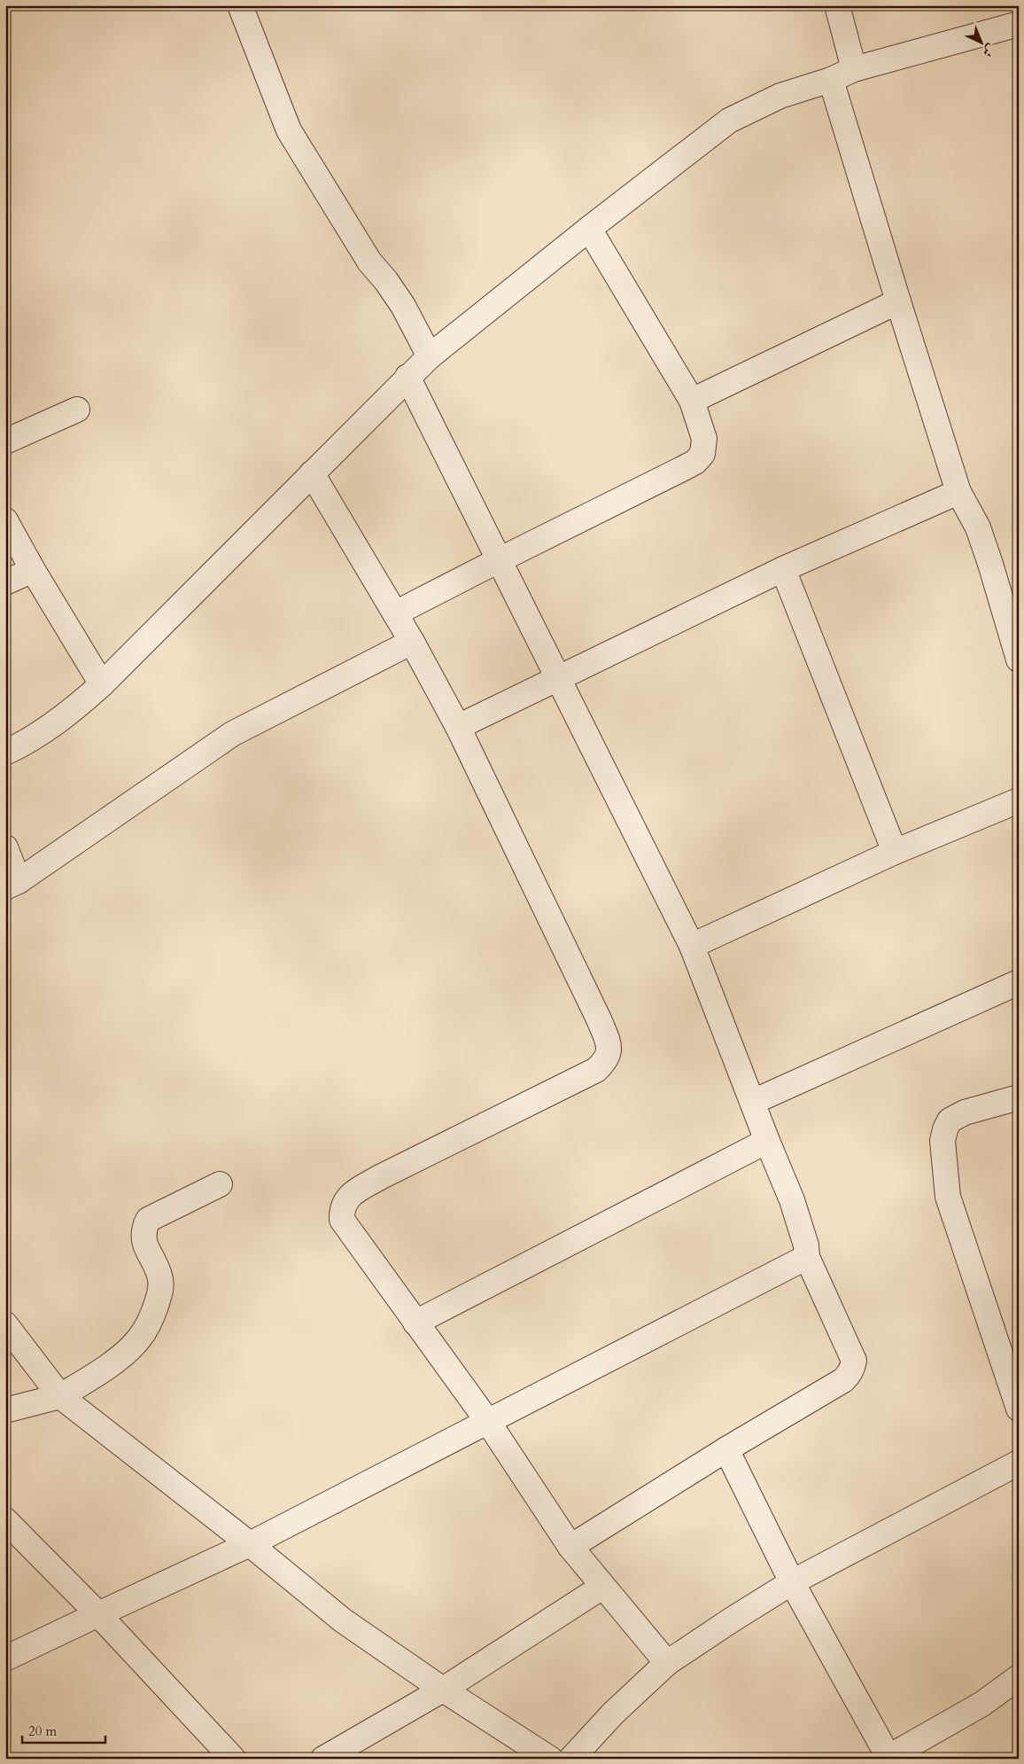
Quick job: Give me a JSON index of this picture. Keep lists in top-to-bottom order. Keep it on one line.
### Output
{"scale_bar":"20 m","north":"bottom right"}
